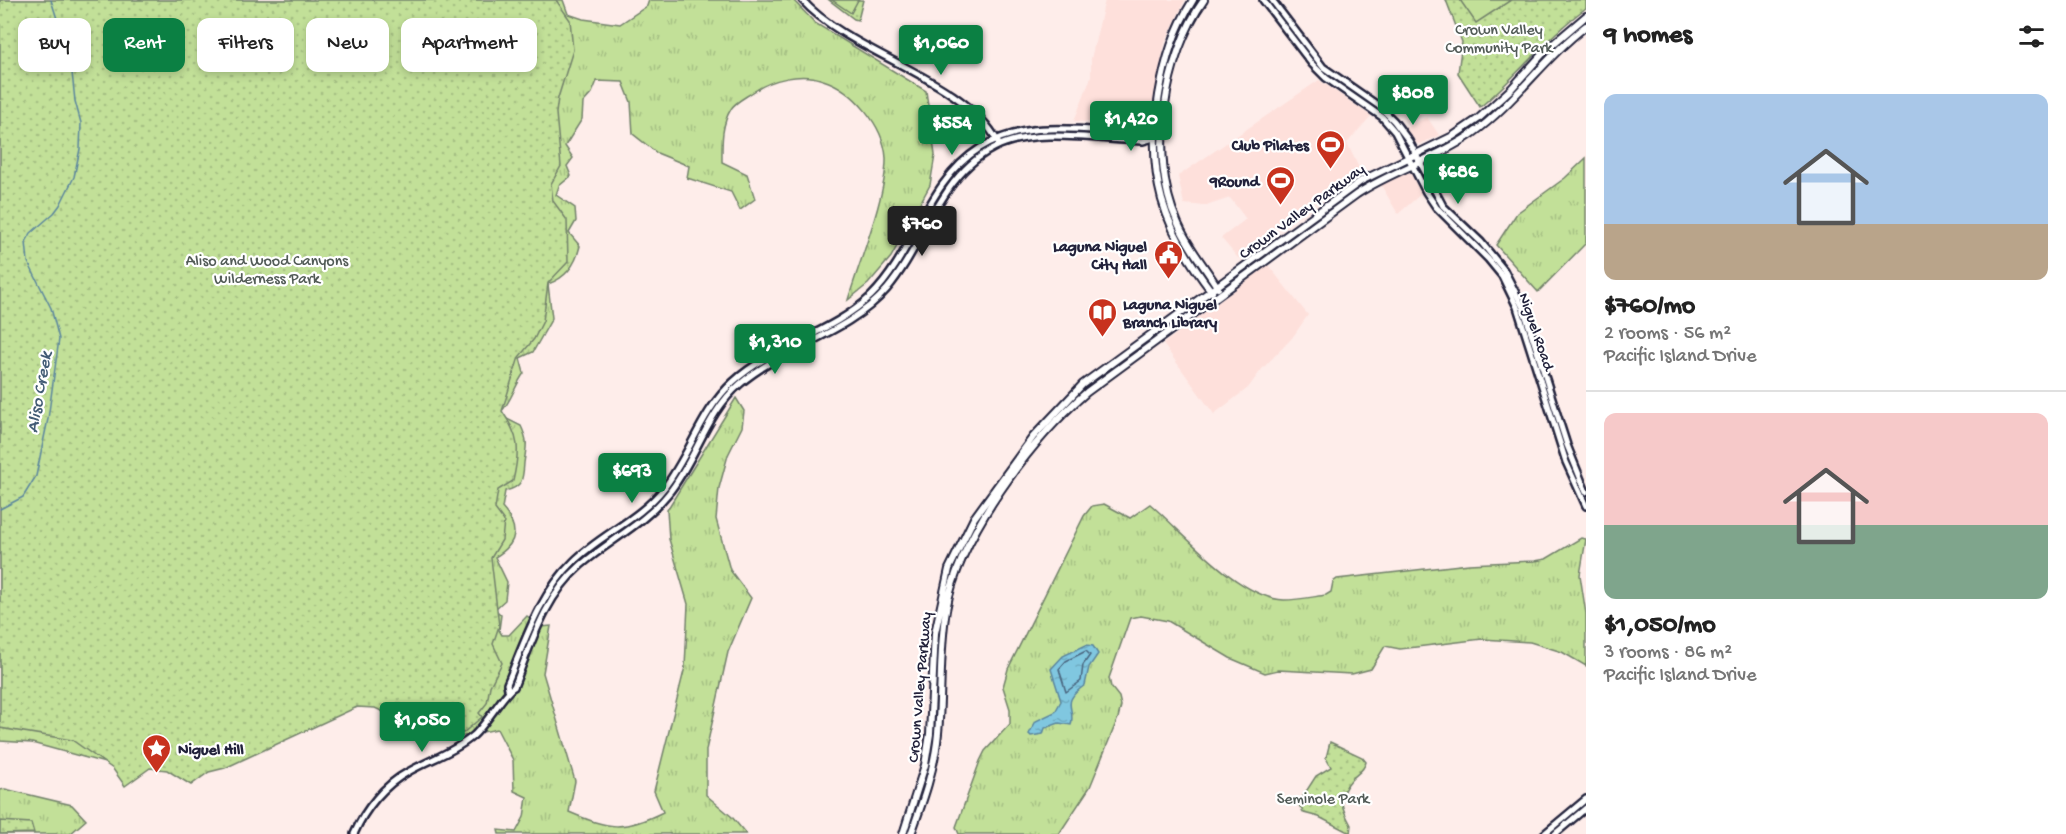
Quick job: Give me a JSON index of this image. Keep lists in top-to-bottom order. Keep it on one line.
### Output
{"streets":{"main road":["Crown Valley Parkway","Niguel Road"]},"crossings":[["Crown Valley Parkway","Niguel Road"]],"water":["Aliso Creek"],"parks":["Crown Valley Community Park","Aliso and Wood Canyons Wilderness Park","Seminole Park"],"places":{"sports":["Club Pilates","9Round"],"public building":["Laguna Niguel City Hall"],"library":["Laguna Niguel Branch Library"],"place":["Niguel Hill"]},"page":{"heading":"9 homes","chip":["Buy","Rent","Filters","New","Apartment"],"price":["$1,060","$808","$1,420","$554","$686","$760","$1,310","$693","$1,050"],"list":[{"name":"$760/mo","note":"2 rooms · 56 m² · Pacific Island Drive"},{"name":"$1,050/mo","note":"3 rooms · 86 m² · Pacific Island Drive"}]}}
